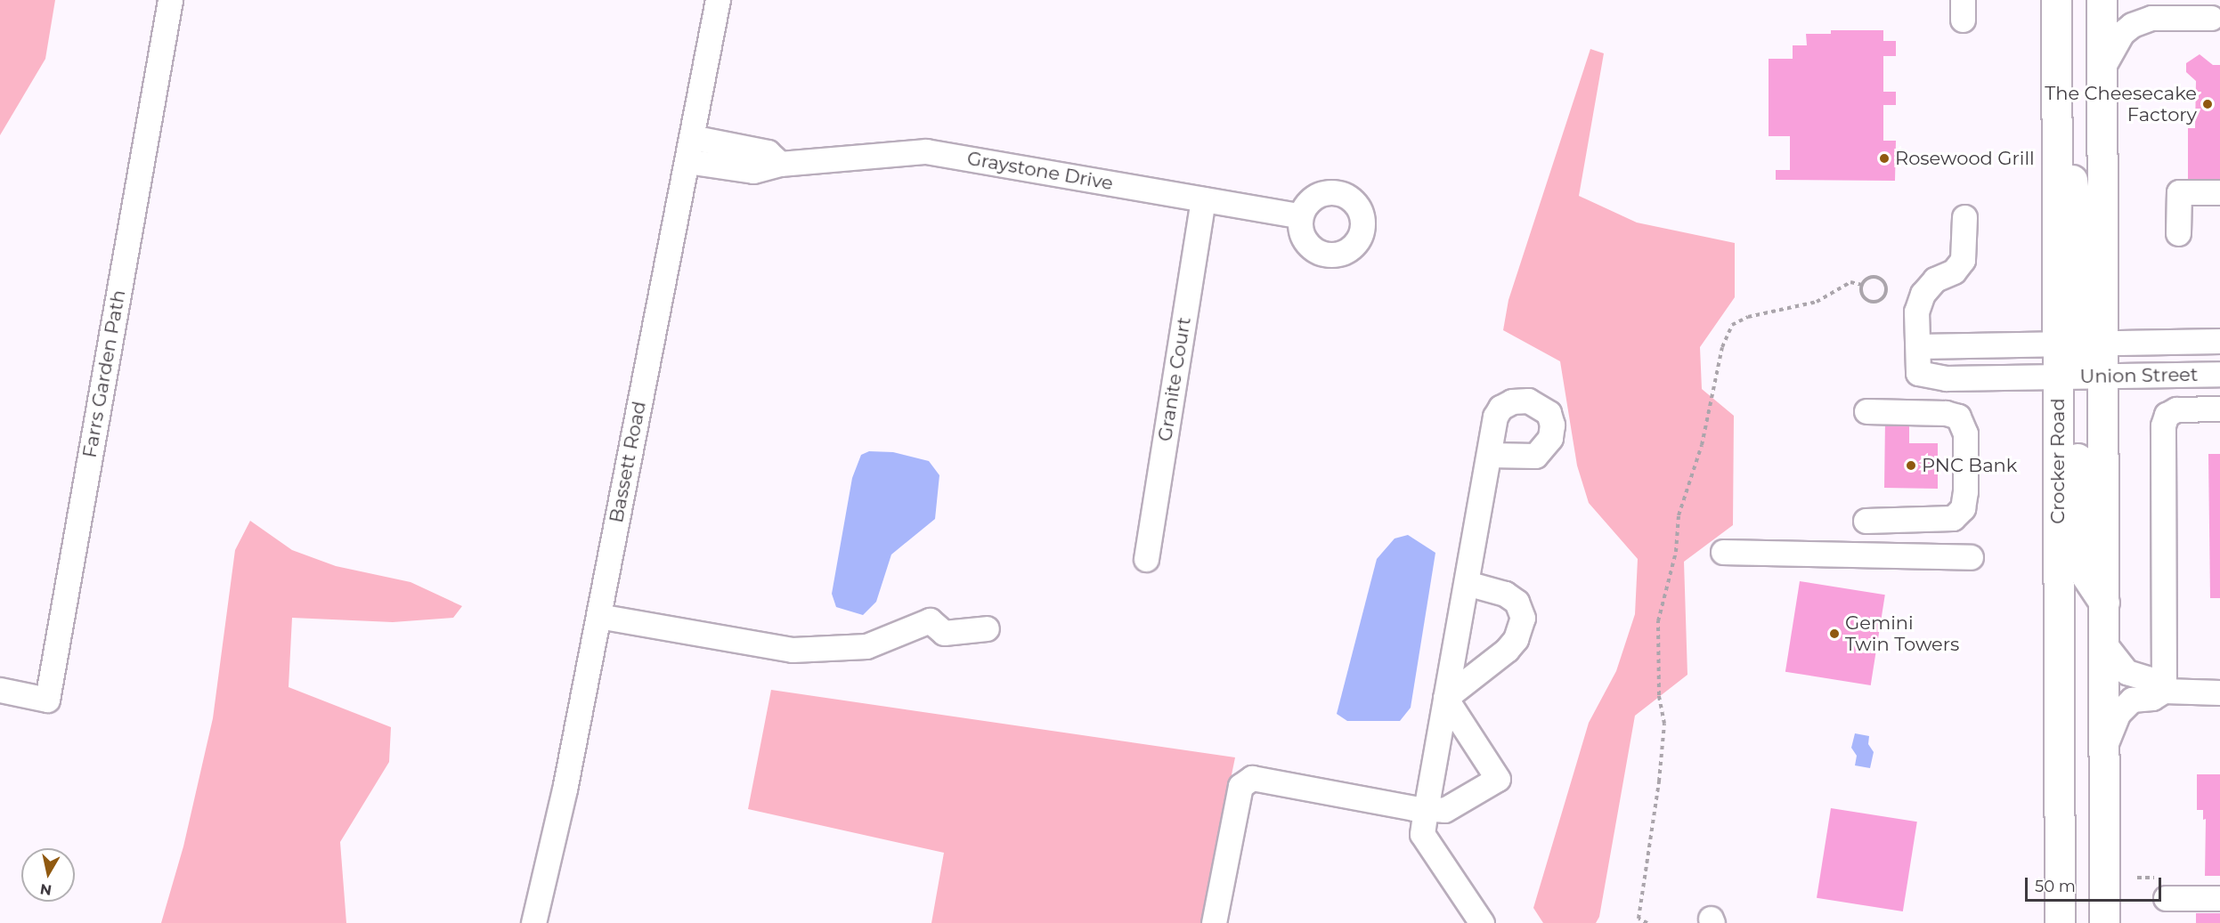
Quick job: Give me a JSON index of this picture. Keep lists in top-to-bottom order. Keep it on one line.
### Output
{"streets":{"main road":["Crocker Road"],"street":["Graystone Drive","Farrs Garden Path","Union Street","Granite Court","Bassett Road"]},"crossings":[["Graystone Drive","Granite Court"],["Graystone Drive","Bassett Road"],["Union Street","Crocker Road"]],"places":["The Cheesecake Factory","Rosewood Grill","PNC Bank","Gemini Twin Towers"],"scale_bar":"50 m","north":"bottom"}
